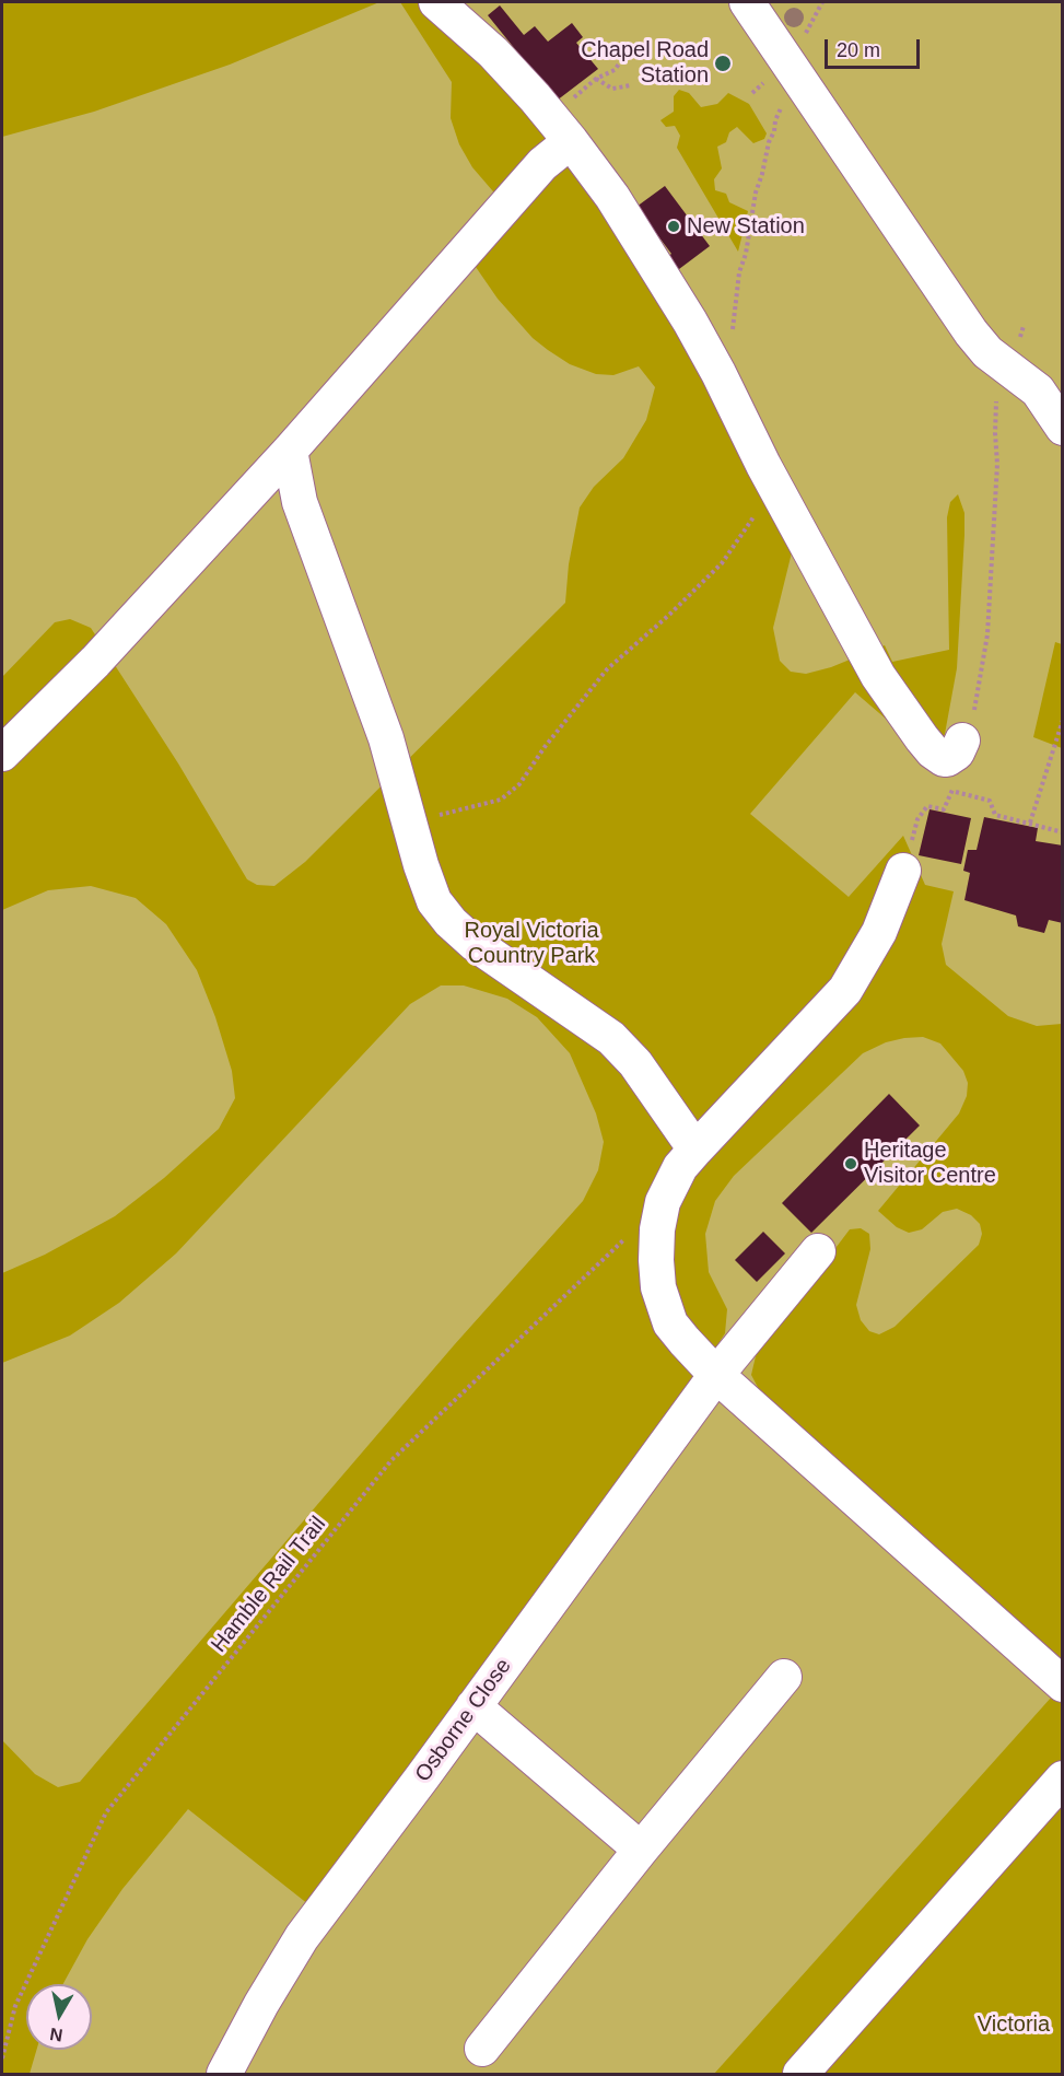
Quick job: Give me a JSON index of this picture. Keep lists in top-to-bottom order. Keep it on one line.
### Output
{"streets":{"lane":["Osborne Close"],"path":["Hamble Rail Trail"]},"parks":["Royal Victoria Country Park","Victoria"],"places":["Chapel Road Station","New Station","Heritage Visitor Centre"],"scale_bar":"20 m","north":"bottom"}
